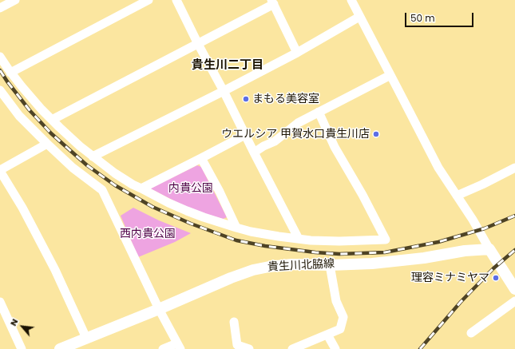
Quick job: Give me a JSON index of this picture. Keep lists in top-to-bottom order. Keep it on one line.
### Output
{"streets":{"main road":["貴生川北脇線"]},"districts":["貴生川二丁目"],"parks":["内貴公園","西内貴公園"],"places":["まもる美容室","ウエルシア 甲賀水口貴生川店","理容ミナミヤマ"],"scale_bar":"50 m","north":"top left"}
